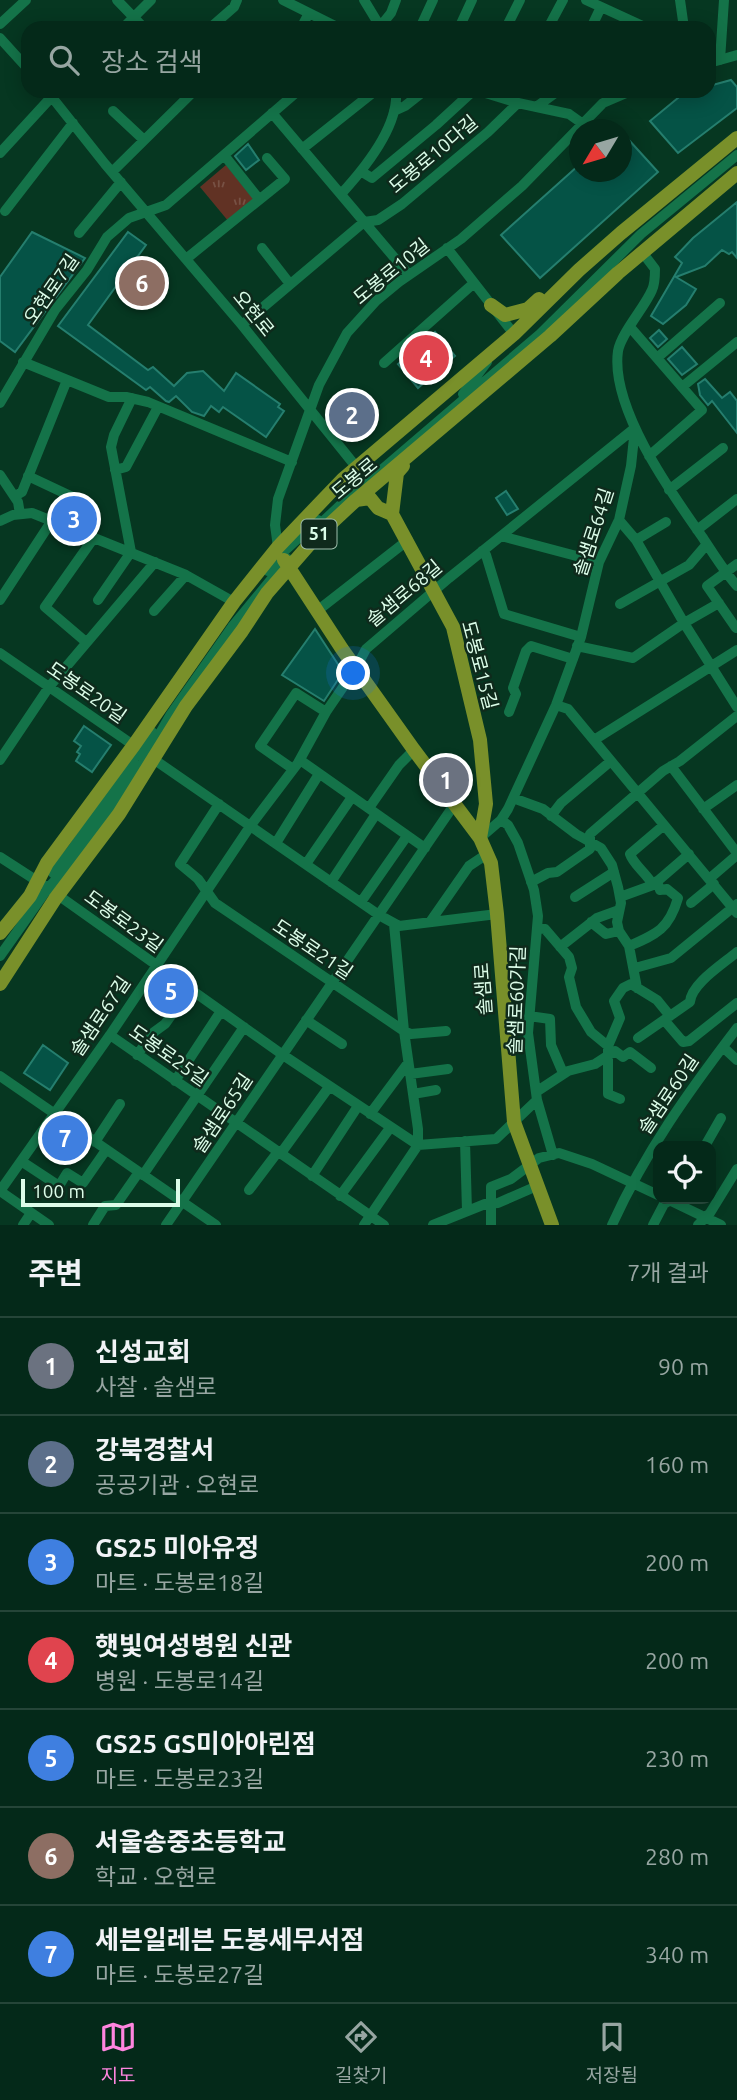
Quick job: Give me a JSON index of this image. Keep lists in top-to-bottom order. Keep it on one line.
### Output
{"streets":{"main road":["도봉로","51","도봉로15길","솔샘로"],"street":["도봉로10다길","도봉로10길","오현로7길","오현로","솔샘로64길","솔샘로68길","도봉로20길","도봉로23길","도봉로21길","솔샘로60가길","솔샘로67길","도봉로25길","솔샘로60길","솔샘로65길"]},"crossings":[["도봉로10다길","오현로"],["도봉로10길","오현로"],["도봉로10길","도봉로"],["도봉로10길","솔샘로"],["오현로7길","오현로"],["오현로","도봉로"],["도봉로","도봉로20길"],["도봉로","도봉로23길"],["도봉로","솔샘로"],["솔샘로64길","솔샘로68길"],["솔샘로64길","도봉로15길"],["솔샘로64길","솔샘로"],["솔샘로64길","솔샘로60가길"],["솔샘로68길","도봉로15길"],["솔샘로68길","솔샘로"],["솔샘로68길","솔샘로67길"],["도봉로15길","솔샘로"],["도봉로20길","솔샘로67길"],["도봉로20길","솔샘로65길"],["도봉로23길","솔샘로67길"],["도봉로23길","솔샘로65길"],["도봉로21길","솔샘로67길"],["도봉로21길","솔샘로65길"],["솔샘로","솔샘로67길"],["솔샘로","솔샘로65길"],["솔샘로67길","도봉로25길"],["도봉로25길","솔샘로65길"]],"scale_bar":"100 m","north":"bottom left","page":{"search":"장소 검색","pins":["6","4","2","3","1","5","7"],"scale":"100 m","heading":["주변","7개 결과"],"list":[{"mark":"1","name":"신성교회","note":"사찰 · 솔샘로","value":"90 m"},{"mark":"2","name":"강북경찰서","note":"공공기관 · 오현로","value":"160 m"},{"mark":"3","name":"GS25 미아유정","note":"마트 · 도봉로18길","value":"200 m"},{"mark":"4","name":"햇빛여성병원 신관","note":"병원 · 도봉로14길","value":"200 m"},{"mark":"5","name":"GS25 GS미아아린점","note":"마트 · 도봉로23길","value":"230 m"},{"mark":"6","name":"서울송중초등학교","note":"학교 · 오현로","value":"280 m"},{"mark":"7","name":"세븐일레븐 도봉세무서점","note":"마트 · 도봉로27길","value":"340 m"}],"nav":["지도","길찾기","저장됨"]}}
